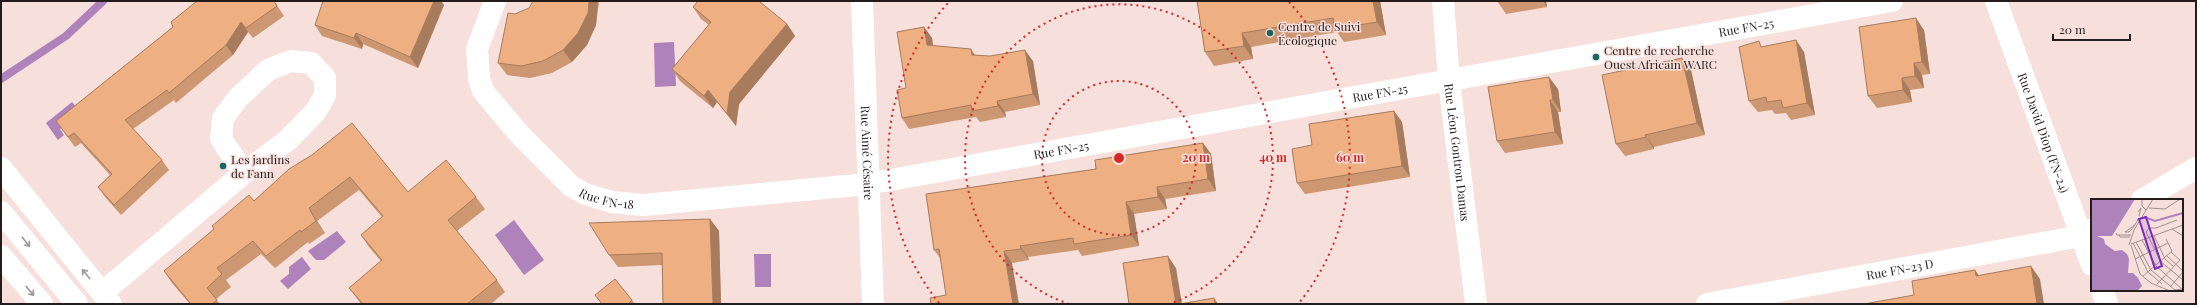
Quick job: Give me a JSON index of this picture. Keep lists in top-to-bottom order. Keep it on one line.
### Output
{"streets":{"main road":["Rue FN-25","Rue David Diop (FN-24)","Rue Aimé Césaire","Rue Léon Gontron Damas","Rue FN-18","Rue FN-23 D"]},"crossings":[["Rue FN-25","Rue Aimé Césaire"],["Rue FN-25","Rue Léon Gontron Damas"],["Rue FN-25","Rue FN-18"],["Rue David Diop (FN-24)","Rue FN-23 D"],["Rue Aimé Césaire","Rue FN-18"]],"places":["Centre de Suivi Écologique","Centre de recherche Ouest Africain WARC","Les jardins de Fann"],"scale_bar":"20 m","rings":["20 m","40 m","60 m"]}
